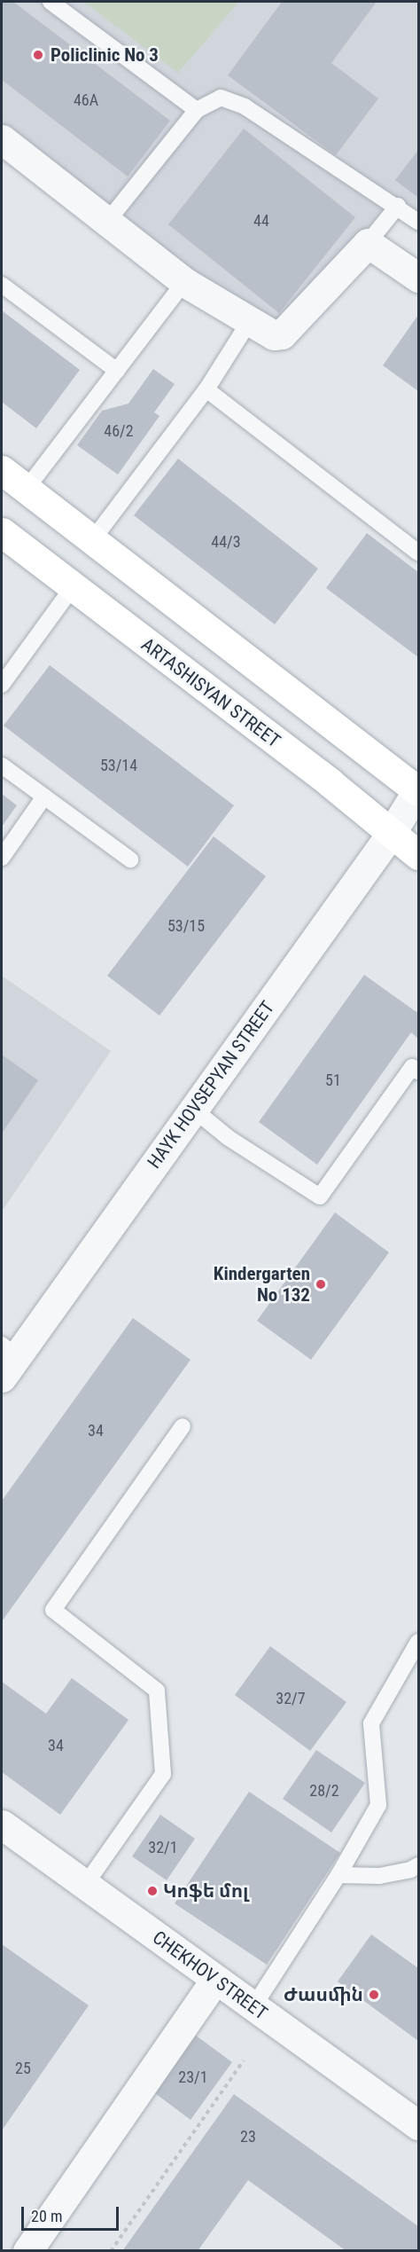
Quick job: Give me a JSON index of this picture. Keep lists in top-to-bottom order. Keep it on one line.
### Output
{"streets":{"main road":["ARTASHISYAN STREET"],"street":["HAYK HOVSEPYAN STREET","CHEKHOV STREET"]},"crossings":[["ARTASHISYAN STREET","HAYK HOVSEPYAN STREET"]],"places":["Policlinic No 3","Kindergarten No 132","Կոֆե մոլ","Ժասմին"],"house_numbers":["46А","44","46/2","44/3","53/14","53/15","51","34","32/7","34","28/2","32/1","25","23/1","23"],"scale_bar":"20 m"}
